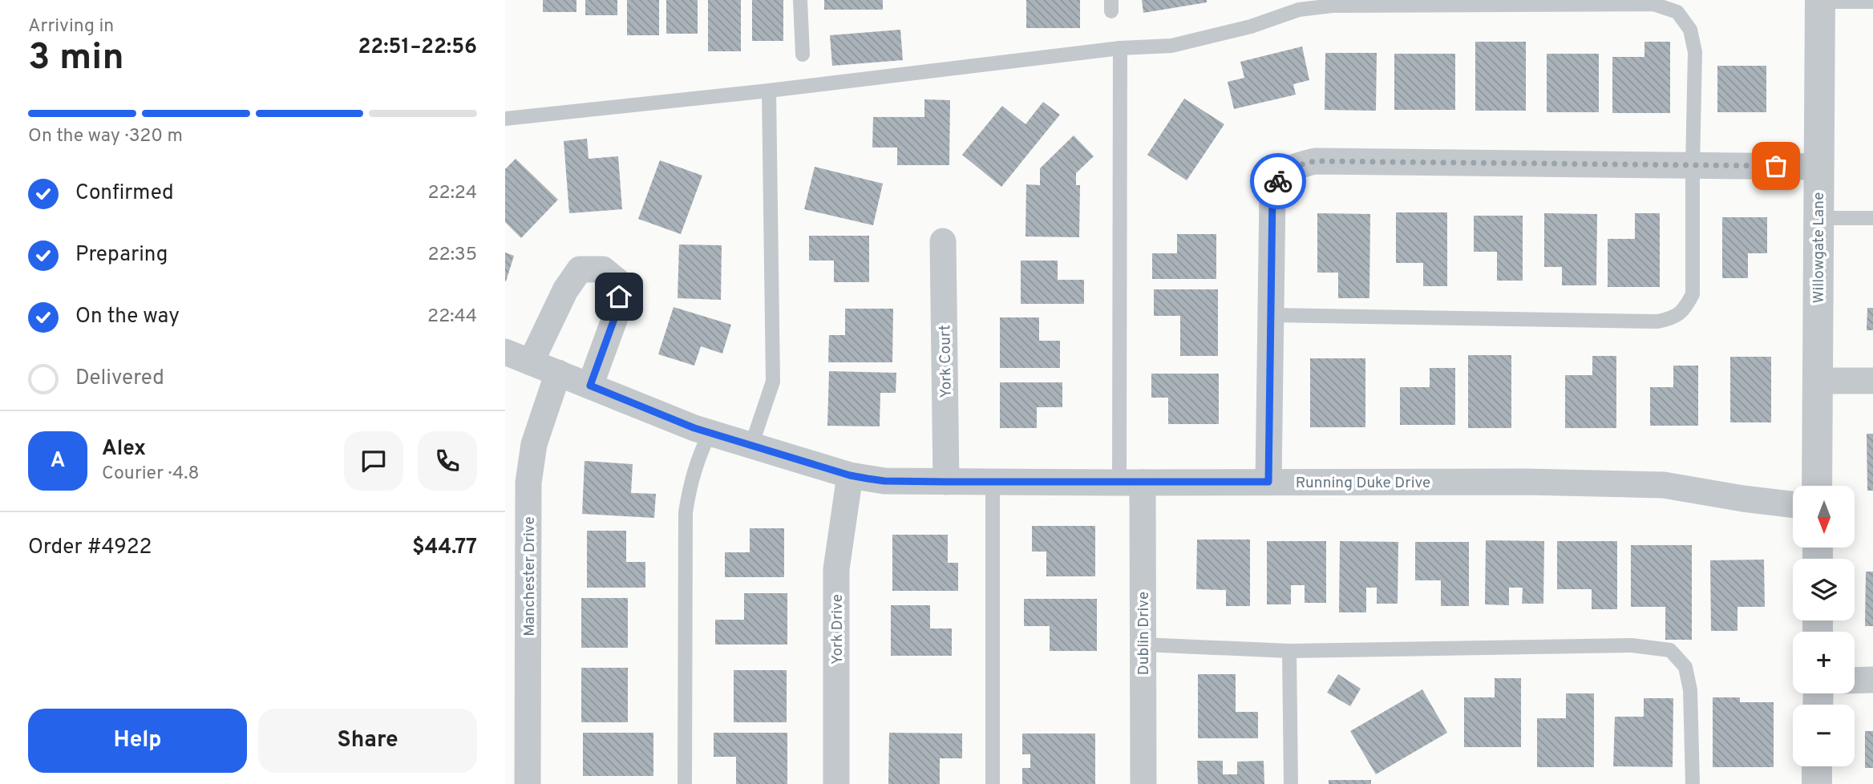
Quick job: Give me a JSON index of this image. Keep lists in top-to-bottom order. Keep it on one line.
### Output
{"streets":{"street":["Willowgate Lane","York Court","Running Duke Drive","Manchester Drive","York Drive","Dublin Drive"]},"crossings":[["York Court","Running Duke Drive"],["Running Duke Drive","Manchester Drive"],["Running Duke Drive","York Drive"],["Running Duke Drive","Dublin Drive"]],"north":"bottom","page":{"heading":["3 min","Arriving in","22:51–22:56"],"panel":["Alex","Courier · 4.8","Order #4922","$44.77"],"bar":"On the way · 320 m","list":[["Confirmed","22:24"],["Preparing","22:35"],["On the way","22:44"],"Delivered"],"round":"A","map_buttons":["+","−"],"buttons":["Help","Share"]}}
